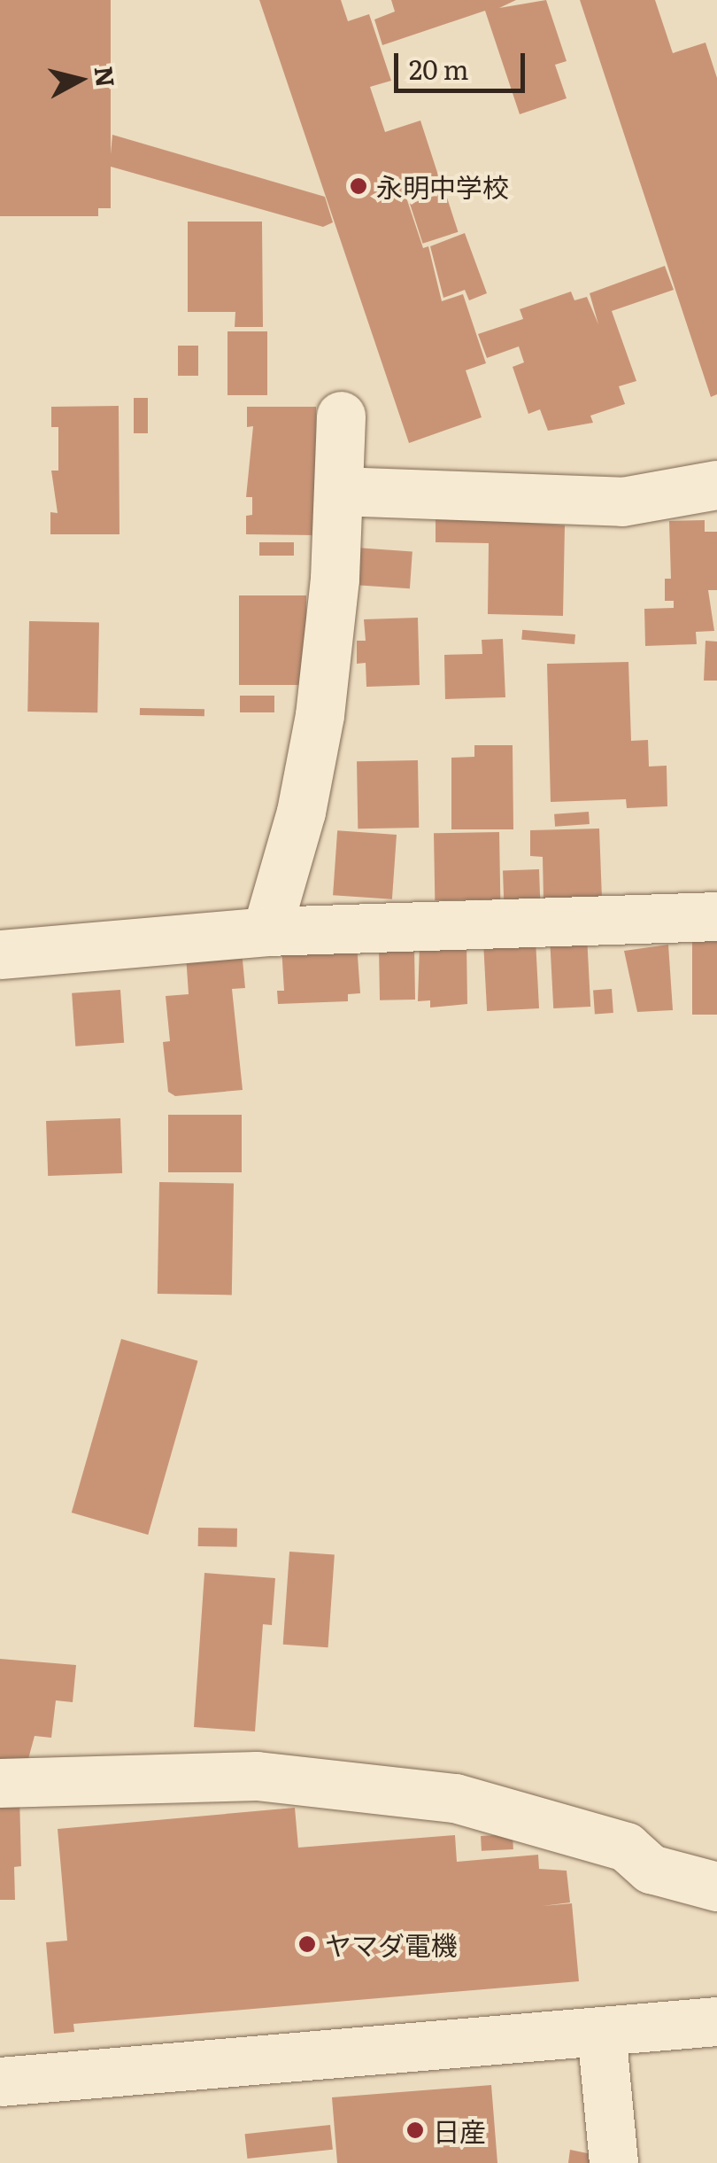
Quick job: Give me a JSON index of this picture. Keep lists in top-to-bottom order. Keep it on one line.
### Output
{"places":["永明中学校","ヤマダ電機","日産"],"scale_bar":"20 m","north":"right"}
